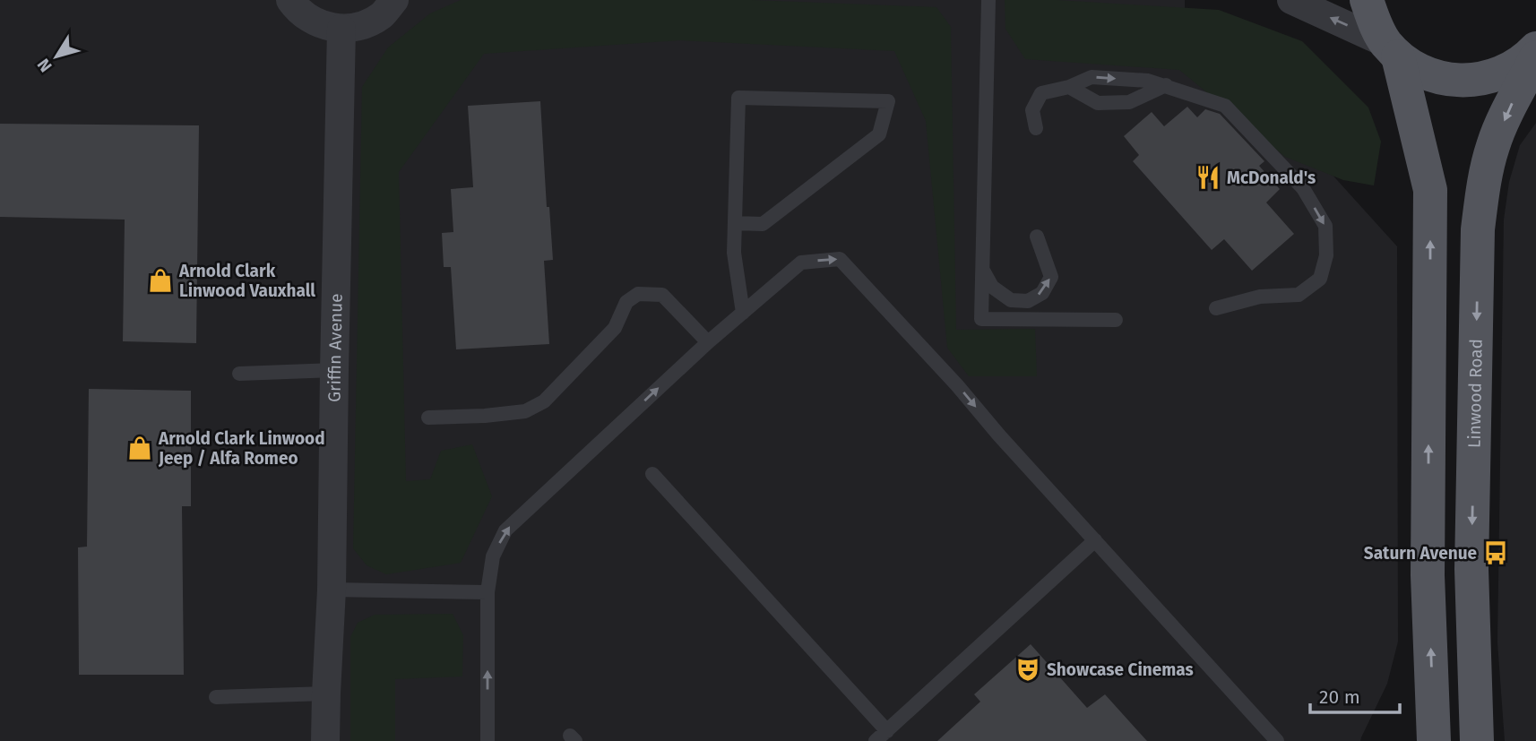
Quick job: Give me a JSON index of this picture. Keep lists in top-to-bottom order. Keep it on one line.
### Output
{"streets":{"main road":["Linwood Road"],"street":["Griffin Avenue"]},"places":{"restaurant":["McDonald's"],"shop":["Arnold Clark Linwood Vauxhall","Arnold Clark Linwood Jeep / Alfa Romeo"],"bus stop":["Saturn Avenue"],"theatre":["Showcase Cinemas"]},"scale_bar":"20 m","north":"bottom left"}
